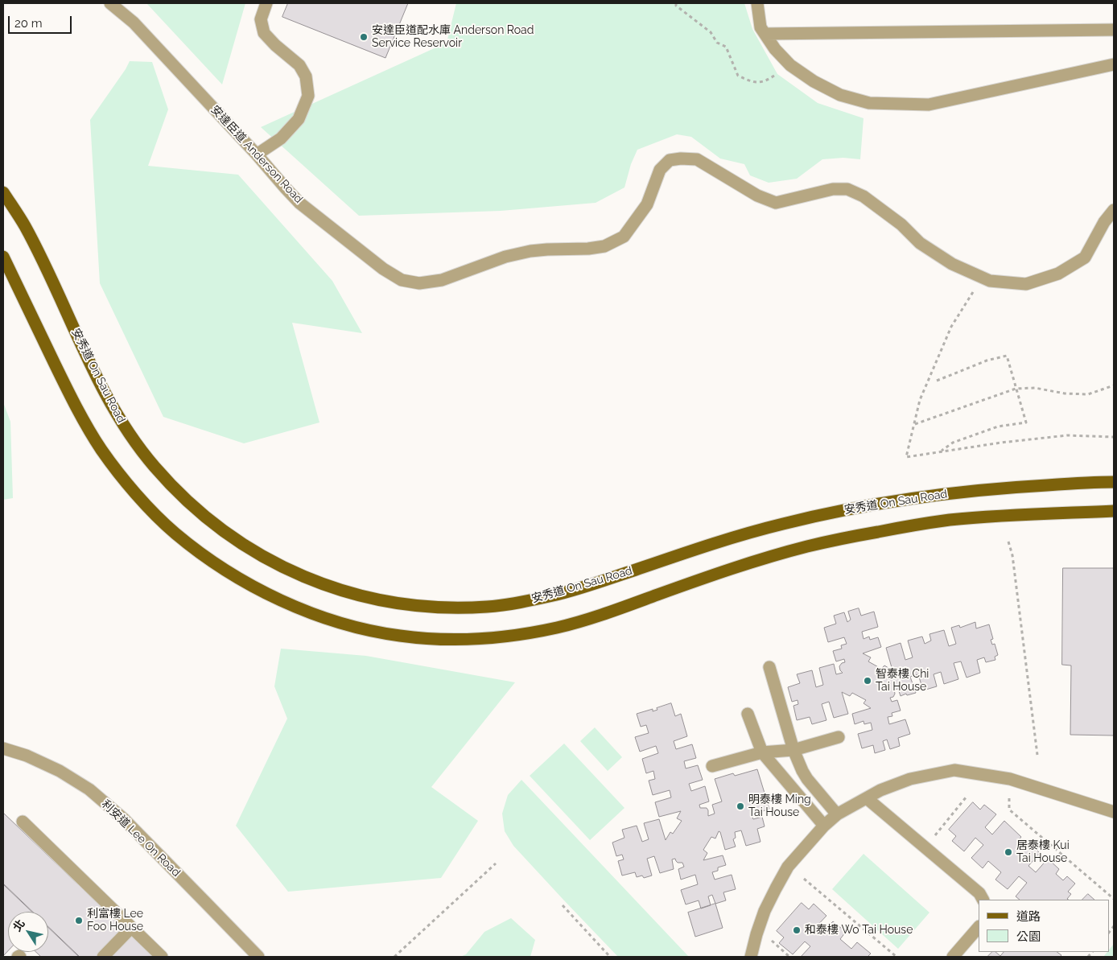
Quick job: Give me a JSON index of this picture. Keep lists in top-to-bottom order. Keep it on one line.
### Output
{"streets":{"main road":["安秀道 On Sau Road"],"street":["安達臣道 Anderson Road","利安道 Lee On Road"]},"places":["安達臣道配水庫 Anderson Road Service Reservoir","智泰樓 Chi Tai House","明泰樓 Ming Tai House","居泰樓 Kui Tai House","利富樓 Lee Foo House","和泰樓 Wo Tai House"],"legend":["道路","公園"],"scale_bar":"20 m","north":"top left"}
